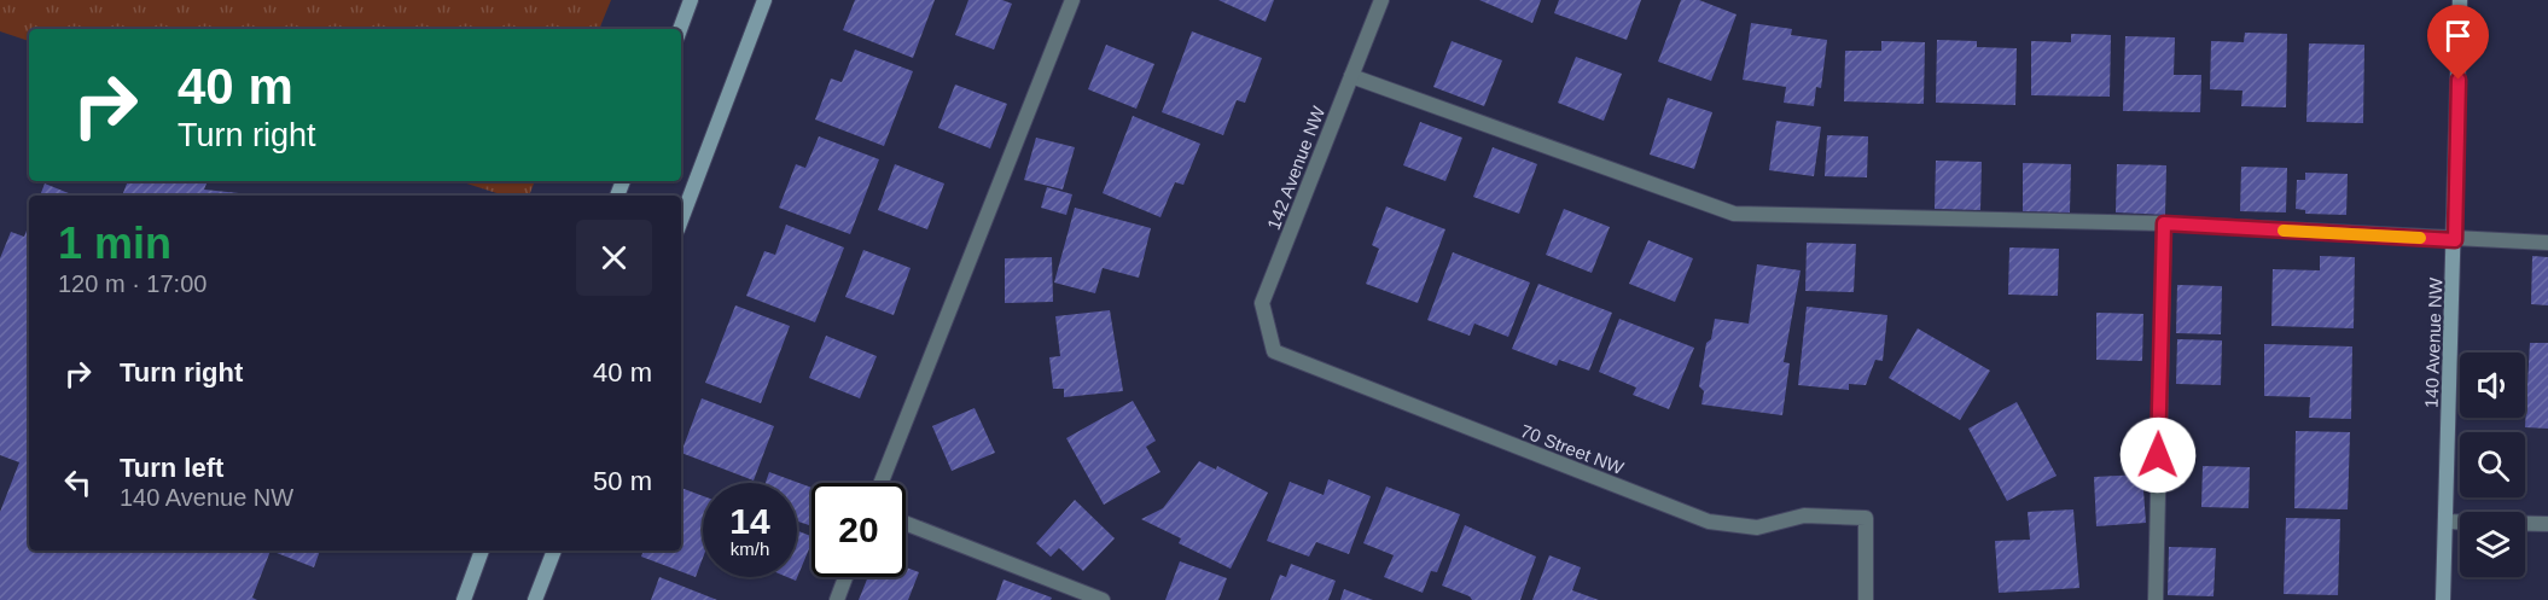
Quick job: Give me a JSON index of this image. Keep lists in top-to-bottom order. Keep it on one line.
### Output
{"streets":{"street":["142 Avenue NW","140 Avenue NW","70 Street NW"]},"crossings":[["142 Avenue NW","70 Street NW"]],"page":{"turn":["40 m","Turn right"],"heading":["1 min","120 m · 17:00"],"list":[{"name":"Turn right","value":"40 m"},{"name":"Turn left","note":"140 Avenue NW","value":"50 m"}],"speed":"14 km/h","limit":"20"}}
